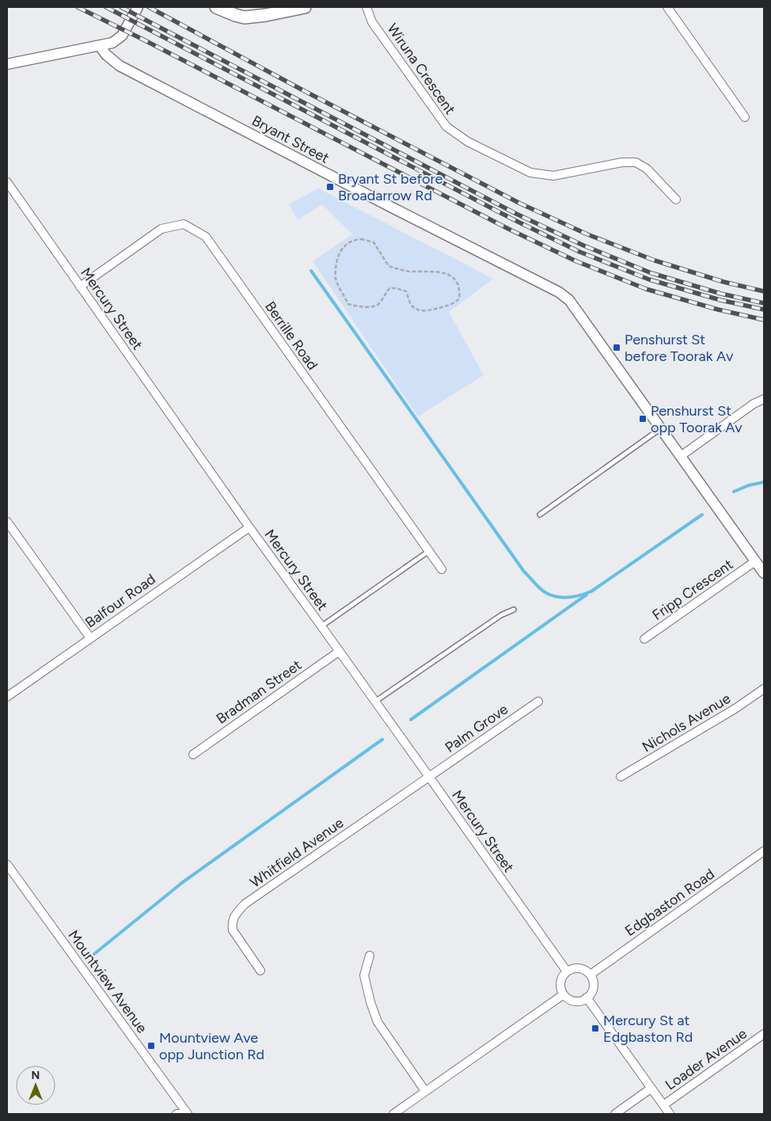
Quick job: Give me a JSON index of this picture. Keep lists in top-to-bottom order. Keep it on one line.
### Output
{"streets":{"street":["Wiruna Crescent","Bryant Street","Mercury Street","Berrille Road","Fripp Crescent","Balfour Road","Bradman Street","Nichols Avenue","Palm Grove","Whitfield Avenue","Edgbaston Road","Mountview Avenue","Loader Avenue"]},"crossings":[["Bryant Street","Fripp Crescent"],["Mercury Street","Berrille Road"],["Mercury Street","Balfour Road"],["Mercury Street","Bradman Street"],["Mercury Street","Palm Grove"],["Mercury Street","Whitfield Avenue"],["Mercury Street","Edgbaston Road"],["Palm Grove","Whitfield Avenue"]],"places":{"transit":["Bryant St before Broadarrow Rd","Penshurst St before Toorak Av","Penshurst St opp Toorak Av","Mercury St at Edgbaston Rd","Mountview Ave opp Junction Rd"]},"north":"top"}
